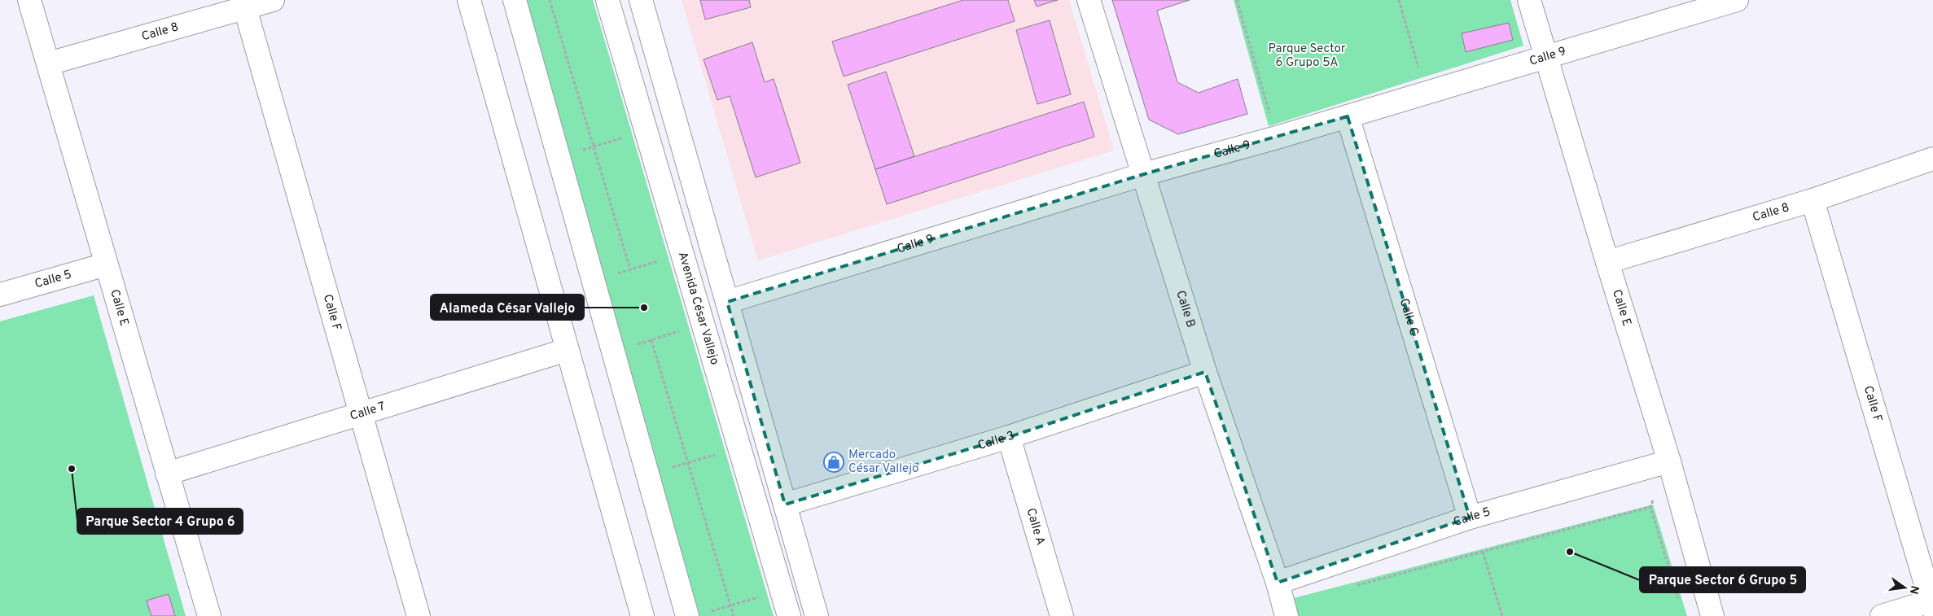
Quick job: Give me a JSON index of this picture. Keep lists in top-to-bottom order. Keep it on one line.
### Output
{"streets":{"street":["Calle 8","Calle 9","Calle 5","Avenida César Vallejo","Calle E","Calle B","Calle F","Calle C","Calle 7","Calle 3","Calle A"]},"crossings":[["Calle 8","Calle E"],["Calle 8","Calle F"],["Calle 9","Calle E"],["Calle 9","Calle B"],["Calle 9","Calle C"],["Calle 5","Calle E"],["Calle 5","Calle B"],["Calle 5","Calle C"],["Calle E","Calle 7"],["Calle B","Calle 3"],["Calle F","Calle 7"],["Calle 3","Calle A"]],"parks":["Parque Sector 6 Grupo 5A"],"places":{"other":["Alameda César Vallejo","Parque Sector 4 Grupo 6","Parque Sector 6 Grupo 5"],"shop":["Mercado César Vallejo"]},"north":"right"}
